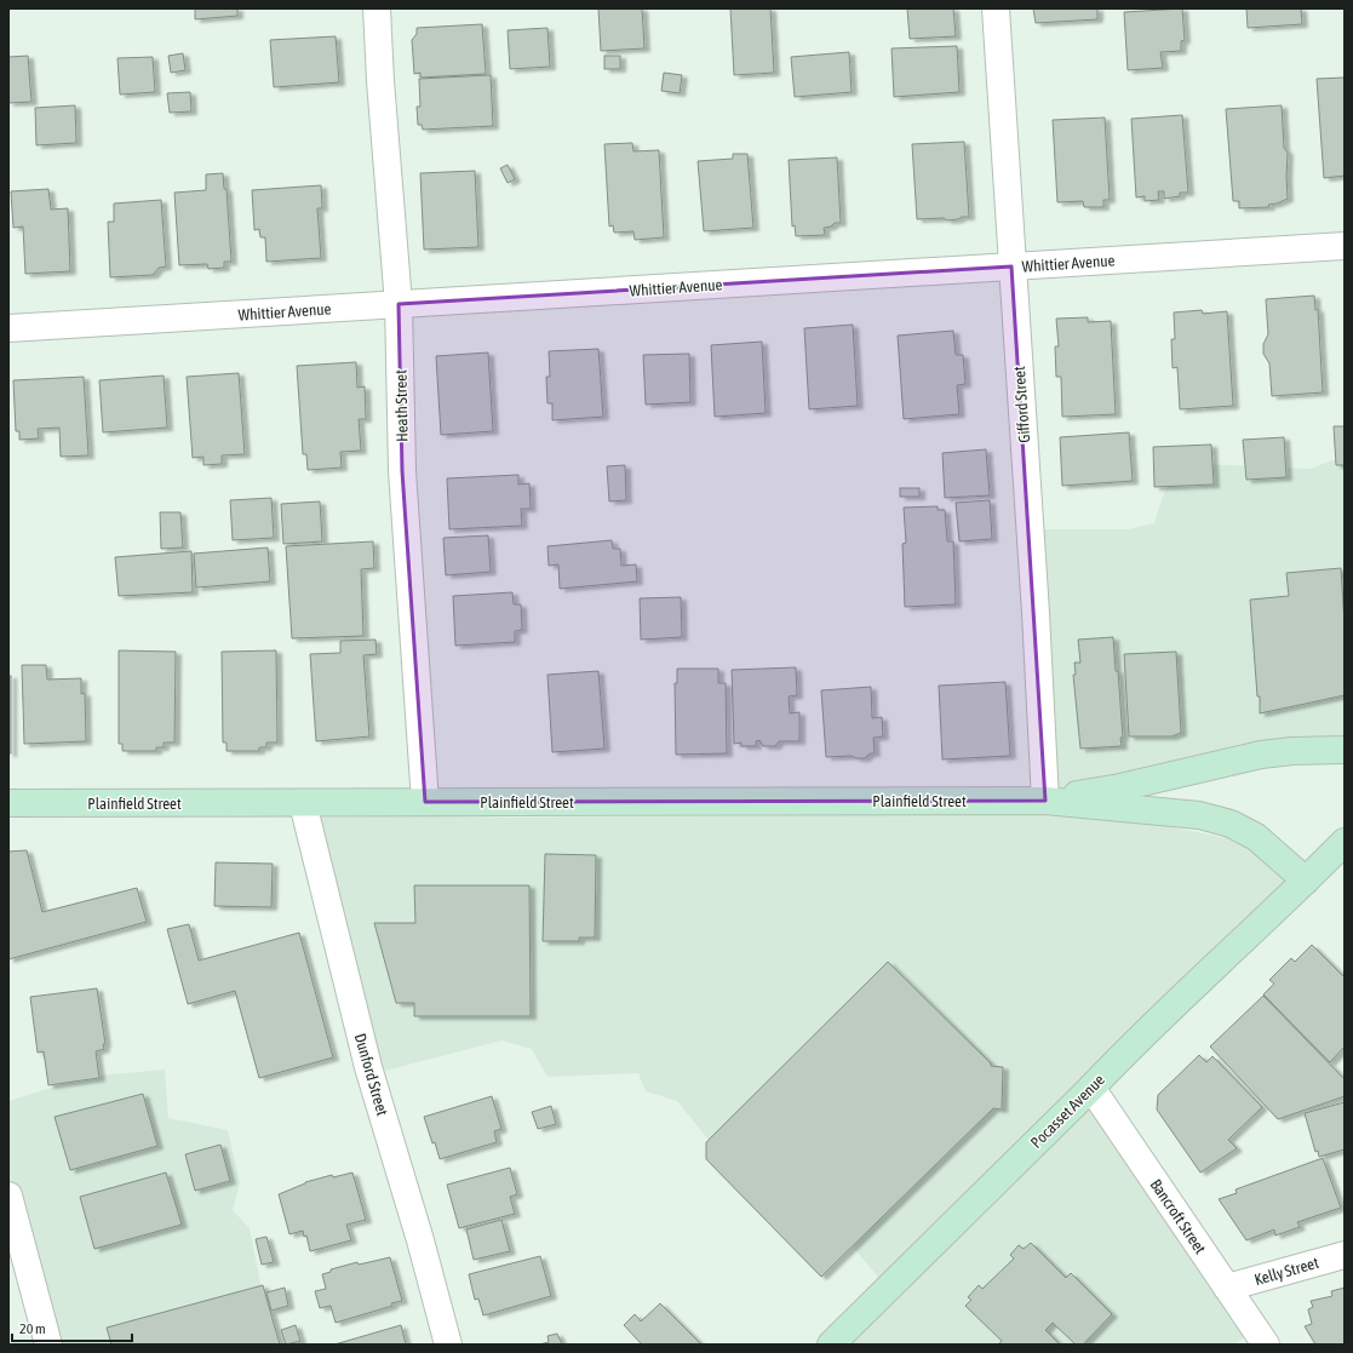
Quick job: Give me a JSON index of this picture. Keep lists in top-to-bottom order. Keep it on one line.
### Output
{"streets":{"main road":["Plainfield Street","Pocasset Avenue"],"street":["Whittier Avenue","Gifford Street","Heath Street","Dunford Street","Bancroft Street","Kelly Street"]},"crossings":[["Whittier Avenue","Gifford Street"],["Whittier Avenue","Heath Street"],["Gifford Street","Plainfield Street"],["Heath Street","Plainfield Street"],["Plainfield Street","Dunford Street"],["Plainfield Street","Pocasset Avenue"],["Pocasset Avenue","Bancroft Street"],["Bancroft Street","Kelly Street"]],"scale_bar":"20 m"}
